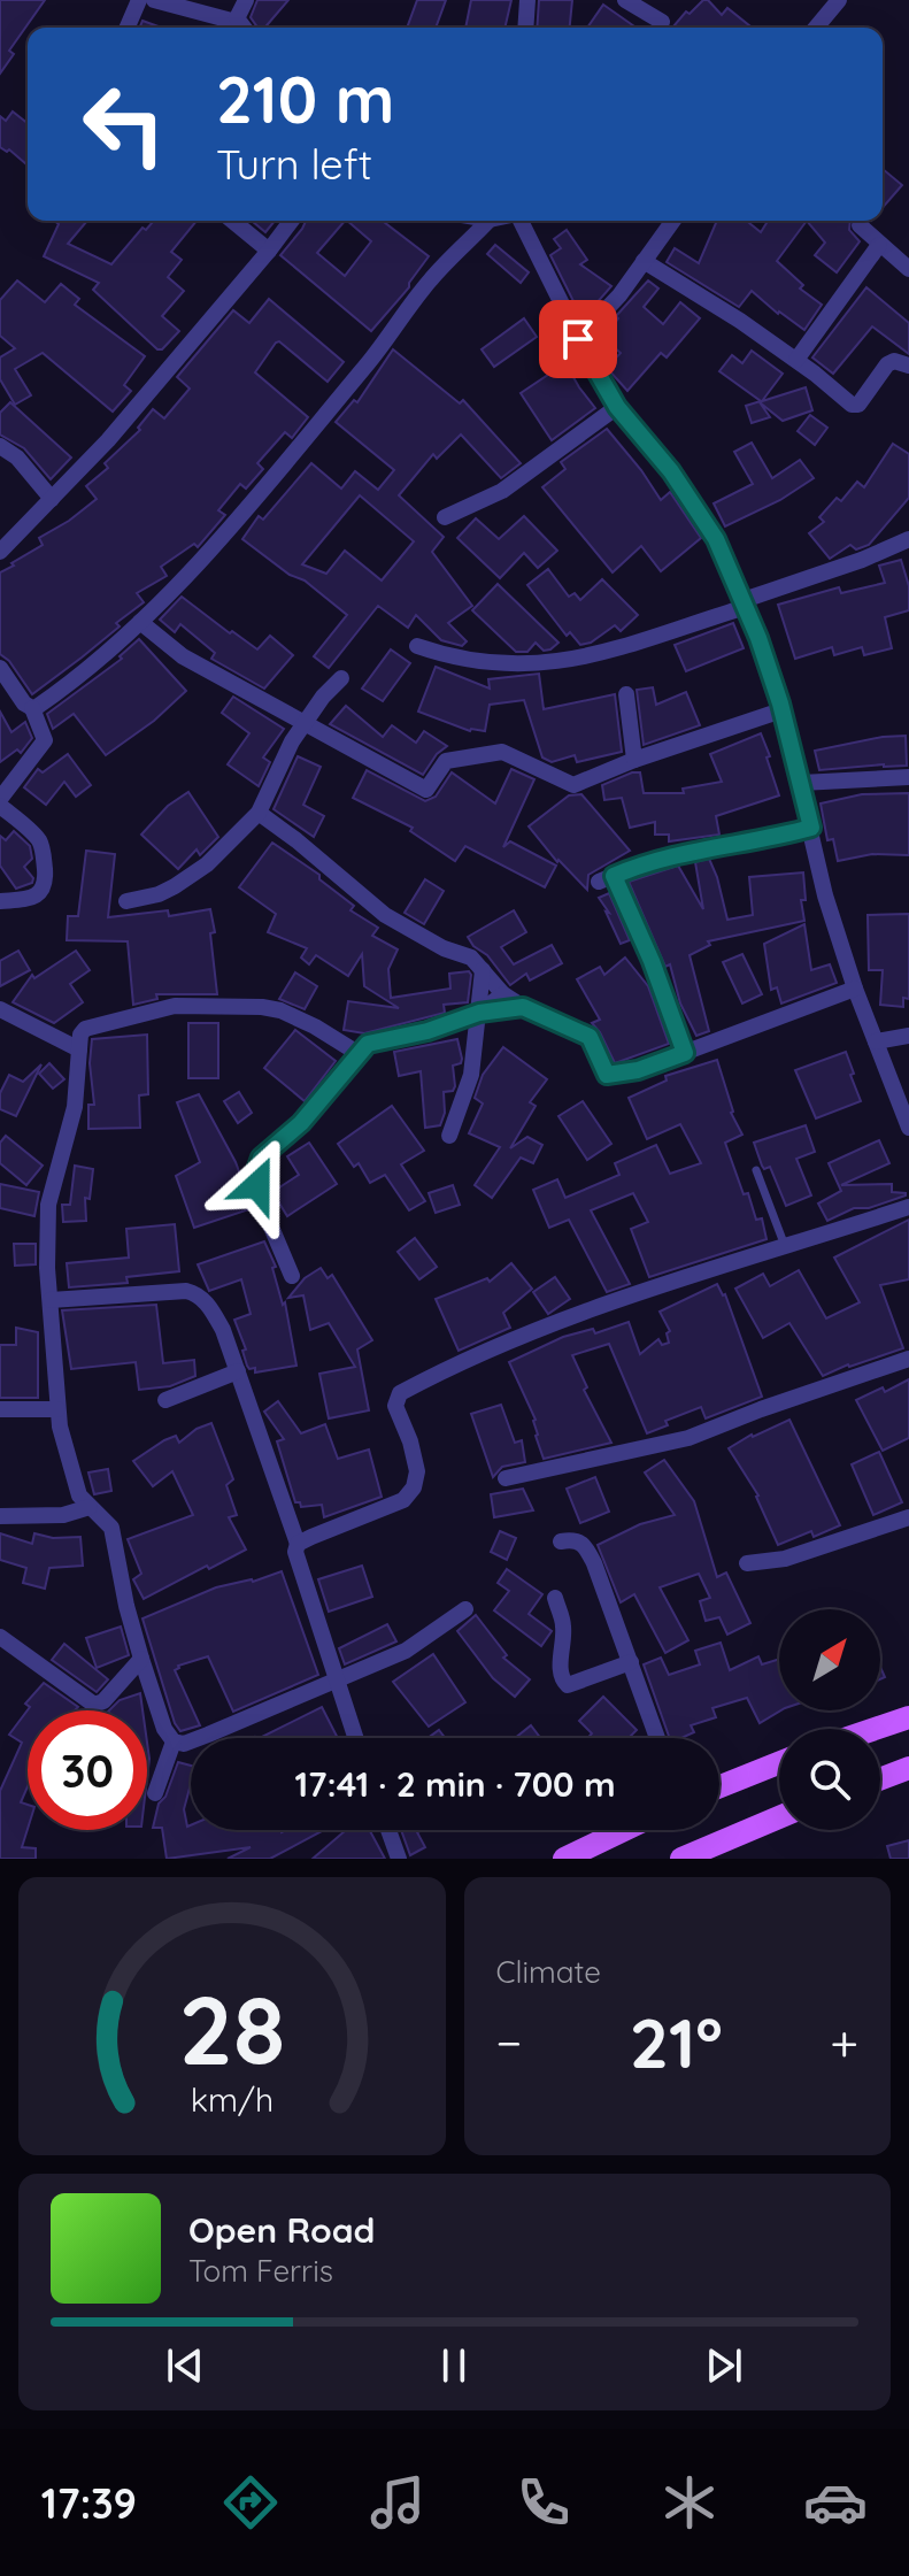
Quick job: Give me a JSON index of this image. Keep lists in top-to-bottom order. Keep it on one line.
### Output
{"north":"top right","page":{"turn":["210 m","Turn left"],"limit":"30","trip":"17:41 · 2 min · 700 m","tile":"Climate","heat":["−","21°","+"],"song":["Open Road","Tom Ferris"],"tabs":"17:39","gauge":["28","km/h"]}}
